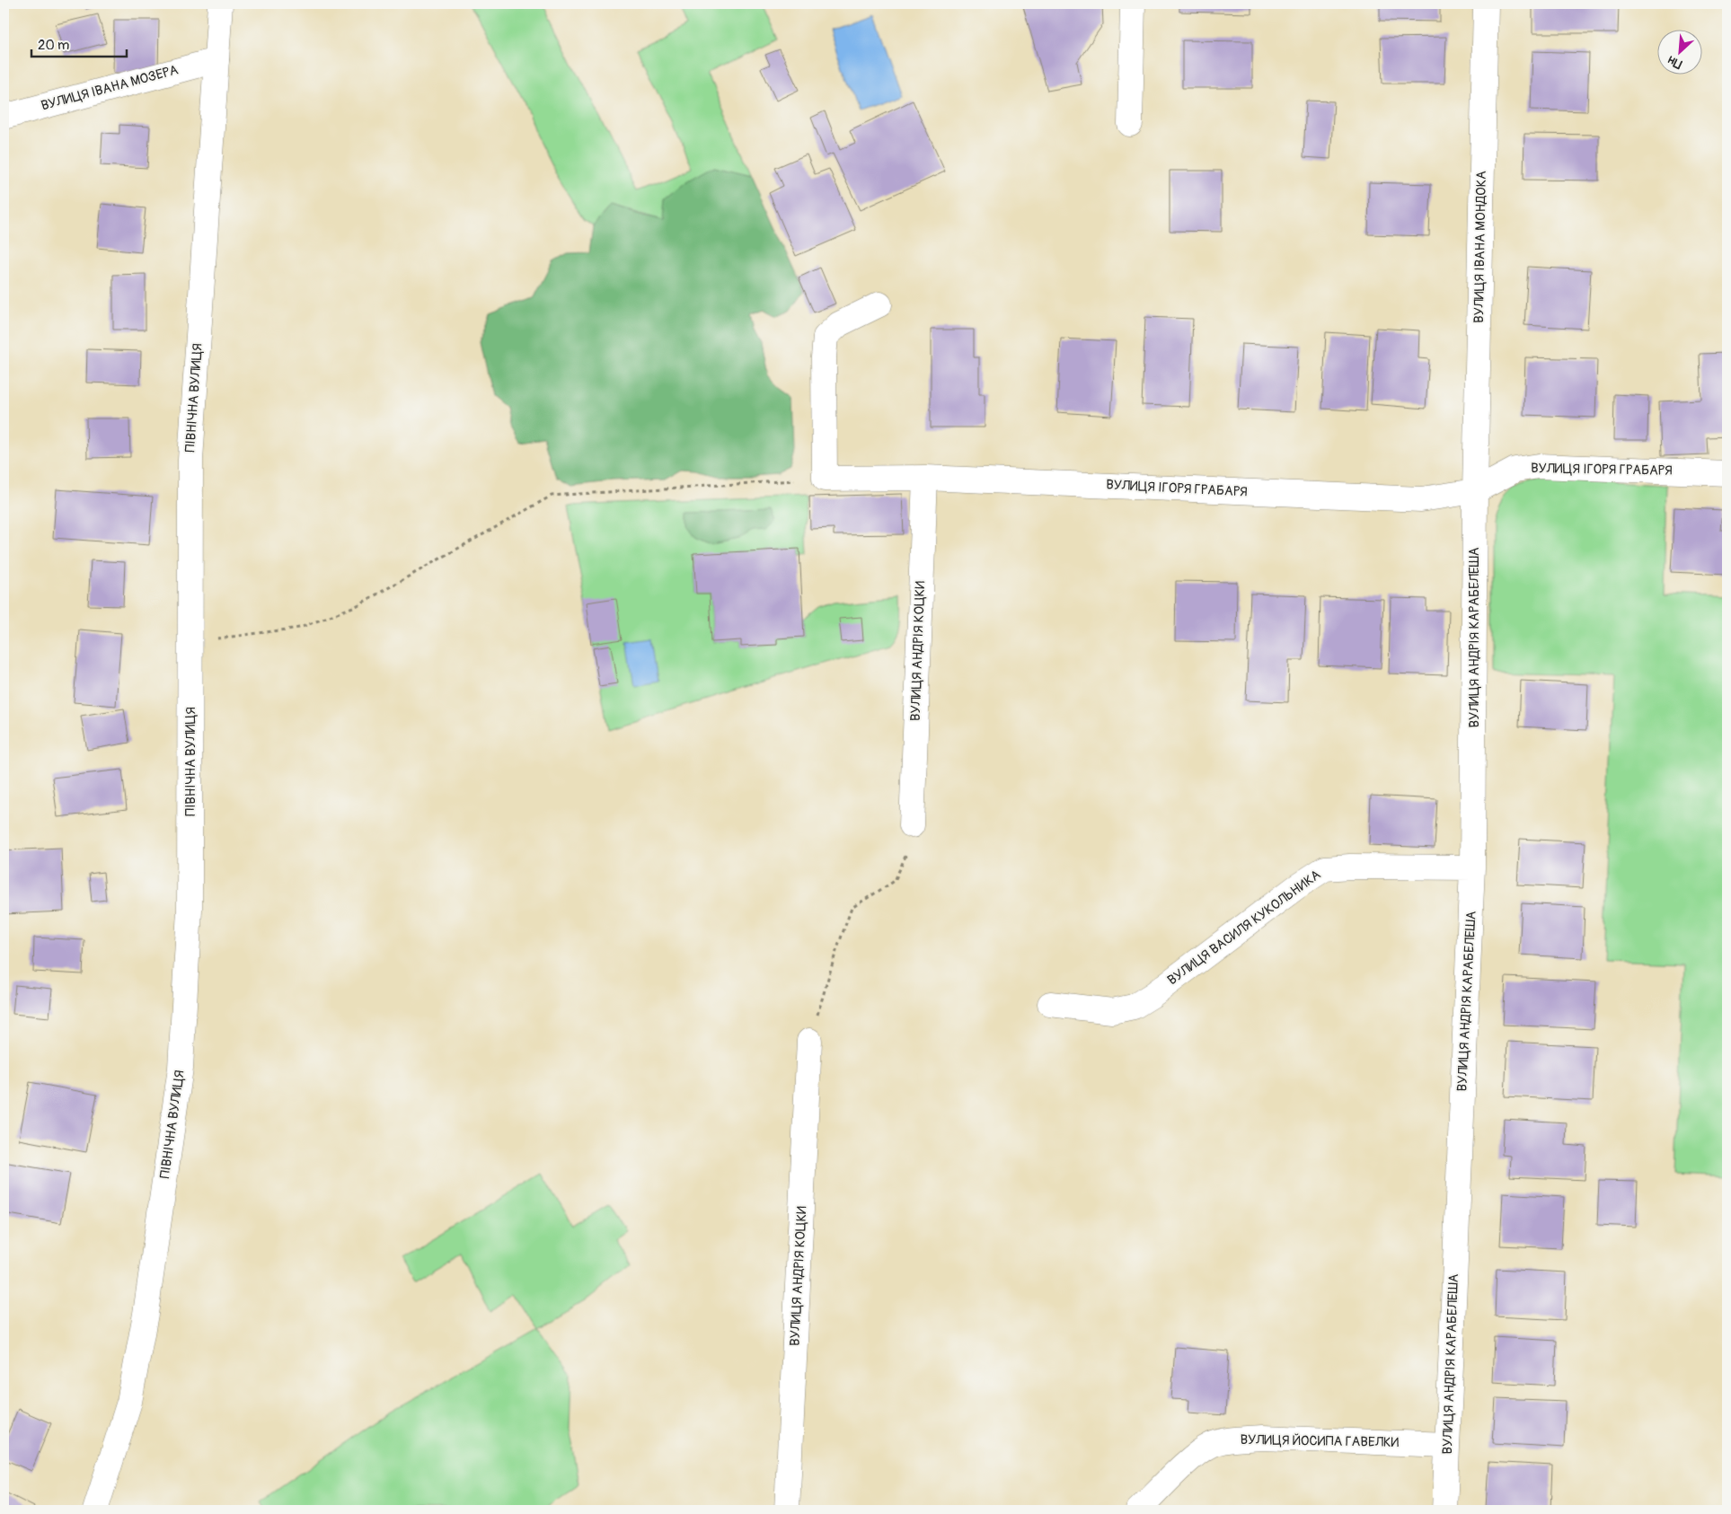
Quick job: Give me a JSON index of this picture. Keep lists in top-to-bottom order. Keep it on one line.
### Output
{"streets":{"street":["ВУЛИЦЯ ІВАНА МОЗЕРА","ВУЛИЦЯ ІВАНА МОНДОКА","ПІВНІЧНА ВУЛИЦЯ","ВУЛИЦЯ ІГОРЯ ГРАБАРЯ","ВУЛИЦЯ АНДРІЯ КАРАБЕЛЕША","ВУЛИЦЯ АНДРІЯ КОЦКИ","ВУЛИЦЯ ВАСИЛЯ КУКОЛЬНИКА","ВУЛИЦЯ ЙОСИПА ГАВЕЛКИ"]},"crossings":[["ВУЛИЦЯ ІВАНА МОЗЕРА","ПІВНІЧНА ВУЛИЦЯ"],["ВУЛИЦЯ ІВАНА МОНДОКА","ВУЛИЦЯ ІГОРЯ ГРАБАРЯ"],["ВУЛИЦЯ ІВАНА МОНДОКА","ВУЛИЦЯ АНДРІЯ КАРАБЕЛЕША"],["ВУЛИЦЯ ІГОРЯ ГРАБАРЯ","ВУЛИЦЯ АНДРІЯ КАРАБЕЛЕША"],["ВУЛИЦЯ ІГОРЯ ГРАБАРЯ","ВУЛИЦЯ АНДРІЯ КОЦКИ"],["ВУЛИЦЯ АНДРІЯ КАРАБЕЛЕША","ВУЛИЦЯ ВАСИЛЯ КУКОЛЬНИКА"],["ВУЛИЦЯ АНДРІЯ КАРАБЕЛЕША","ВУЛИЦЯ ЙОСИПА ГАВЕЛКИ"]],"scale_bar":"20 m","north":"bottom left"}
